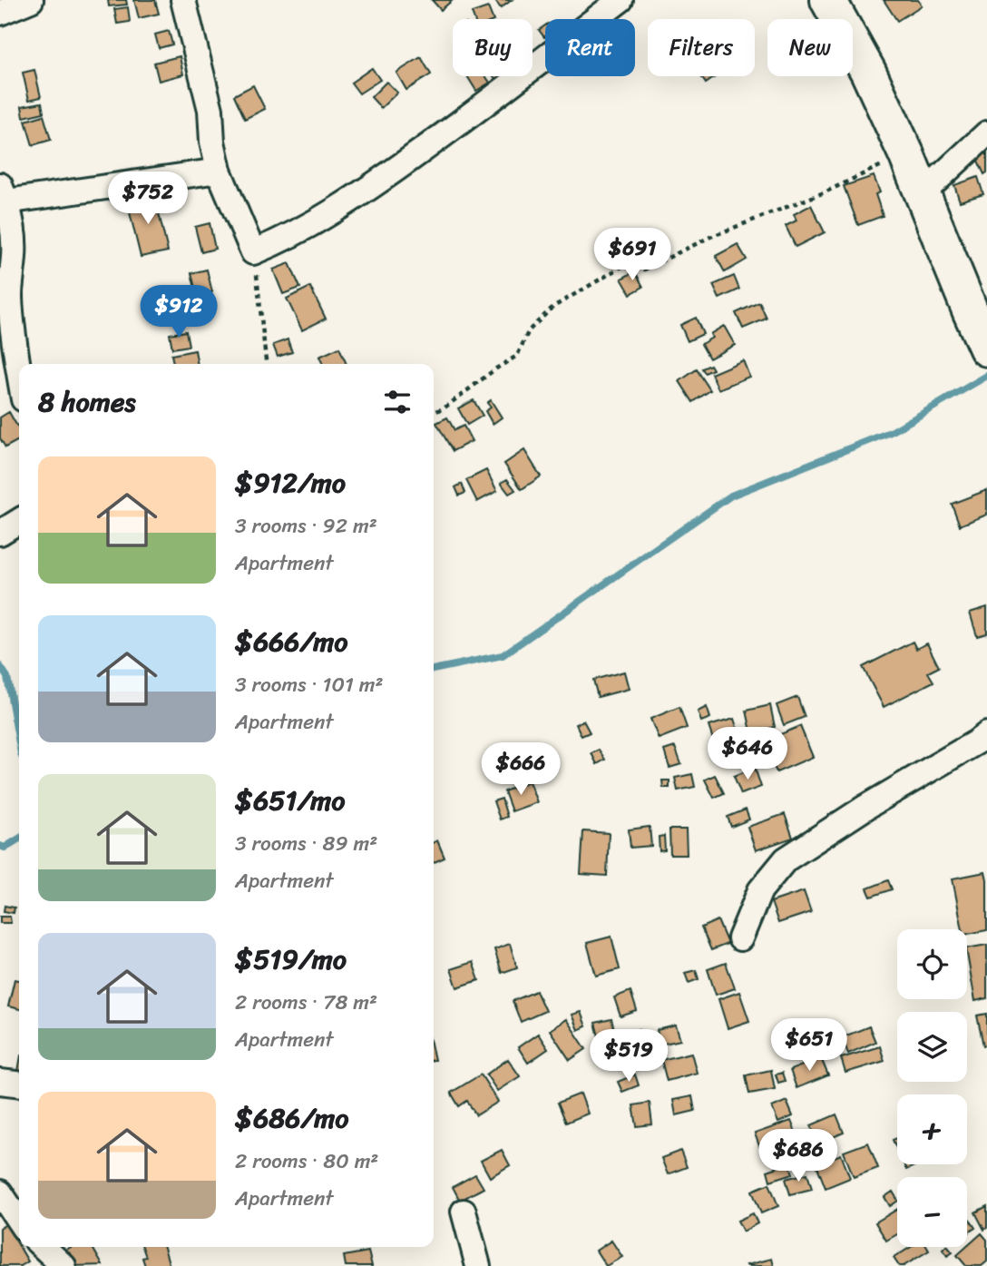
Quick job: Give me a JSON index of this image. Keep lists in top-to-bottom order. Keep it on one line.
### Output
{"page":{"chip":["Buy","Rent","Filters","New"],"price":["$752","$691","$912","$646","$666","$651","$519","$686"],"heading":"8 homes","list":[{"name":"$912/mo","note":"3 rooms · 92 m² · Apartment"},{"name":"$666/mo","note":"3 rooms · 101 m² · Apartment"},{"name":"$651/mo","note":"3 rooms · 89 m² · Apartment"},{"name":"$519/mo","note":"2 rooms · 78 m² · Apartment"},{"name":"$686/mo","note":"2 rooms · 80 m² · Apartment"}],"map_buttons":["+","−"]}}
